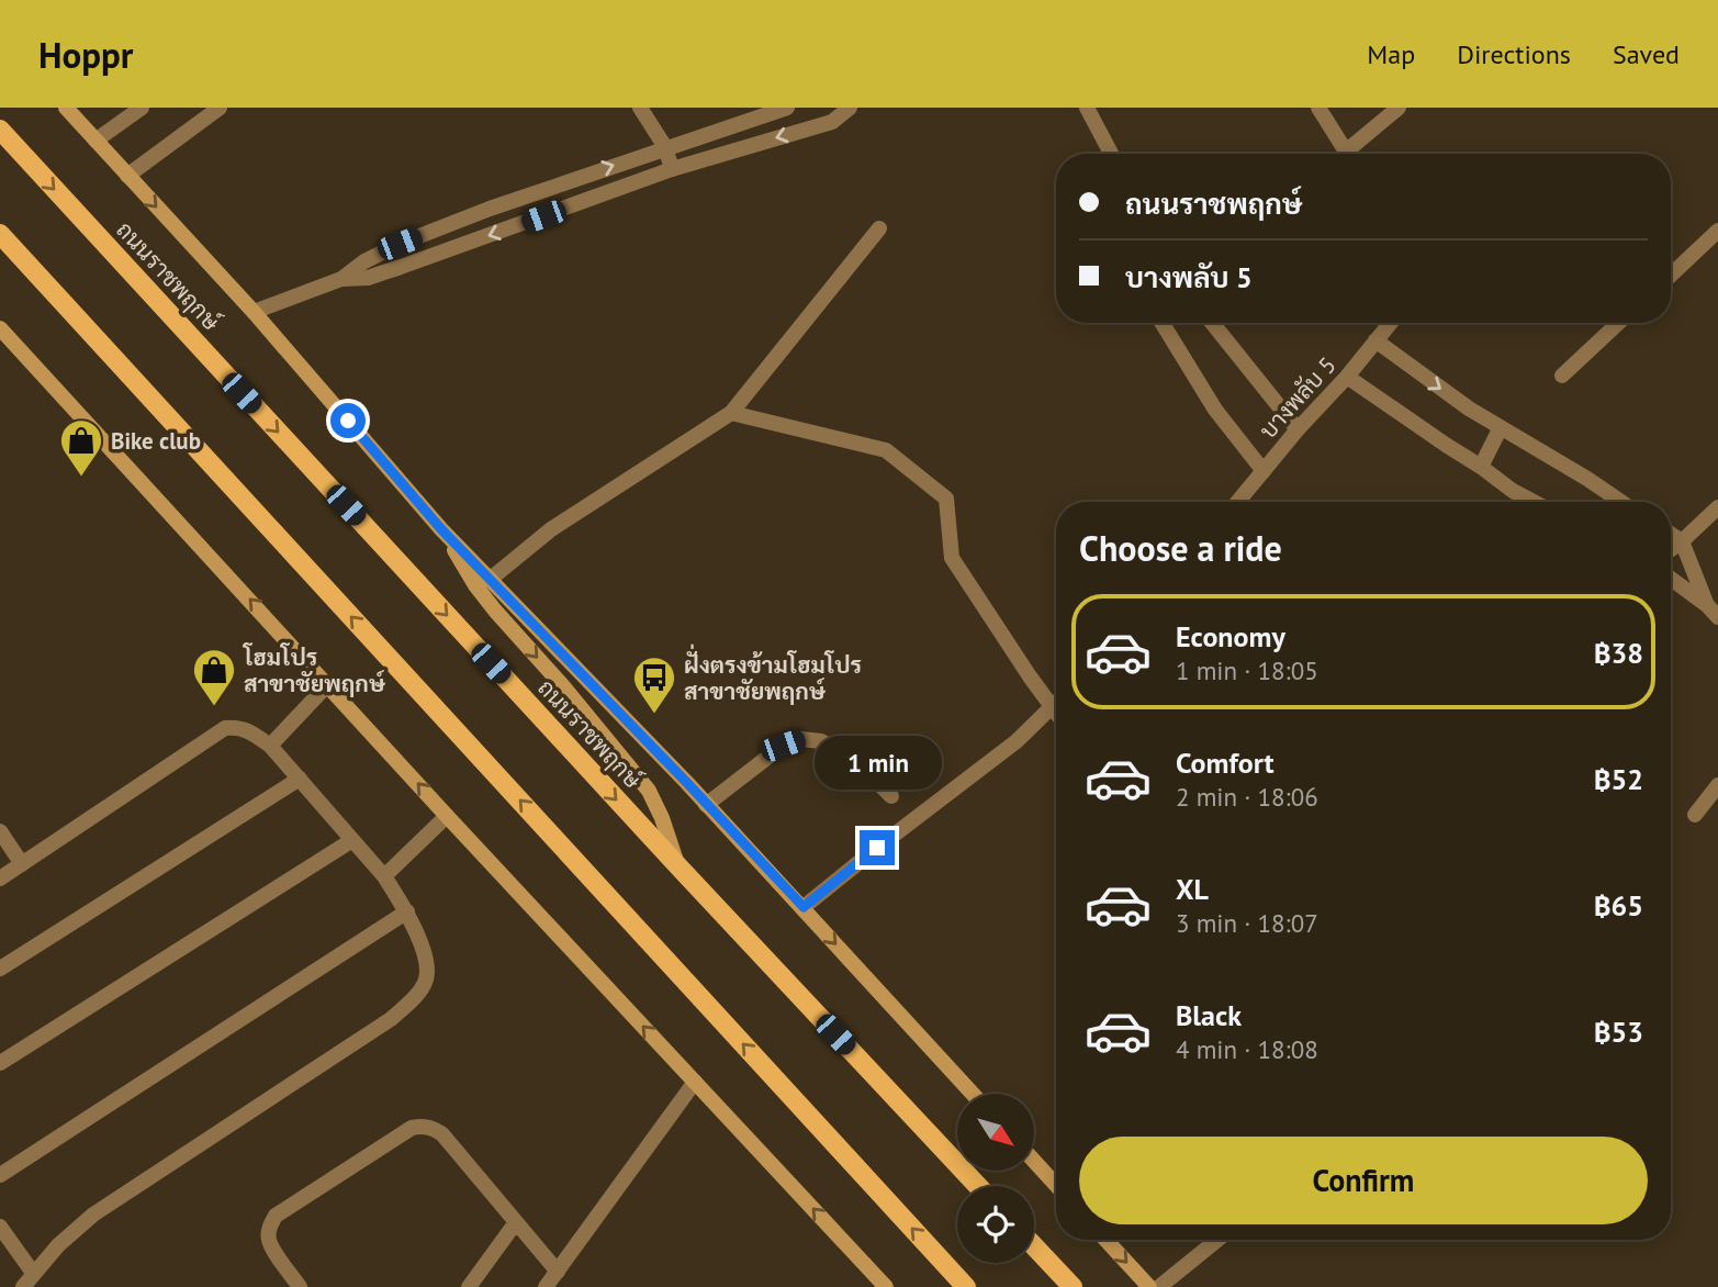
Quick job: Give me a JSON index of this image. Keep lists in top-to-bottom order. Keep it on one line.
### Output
{"streets":{"main road":["ถนนราชพฤกษ์"],"street":["บางพลับ 5"]},"places":{"shop":["Bike club","โฮมโปร สาขาชัยพฤกษ์"],"bus stop":["ฝั่งตรงข้ามโฮมโปร สาขาชัยพฤกษ์"]},"north":"bottom right","page":{"header":"Hoppr","nav":["Map","Directions","Saved"],"banner":["ถนนราชพฤกษ์","บางพลับ 5"],"heading":"Choose a ride","list":[{"name":"Economy","note":"1 min · 18:05","value":"฿38"},{"name":"Comfort","note":"2 min · 18:06","value":"฿52"},{"name":"XL","note":"3 min · 18:07","value":"฿65"},{"name":"Black","note":"4 min · 18:08","value":"฿53"}],"bubble":"1 min","buttons":"Confirm"}}
